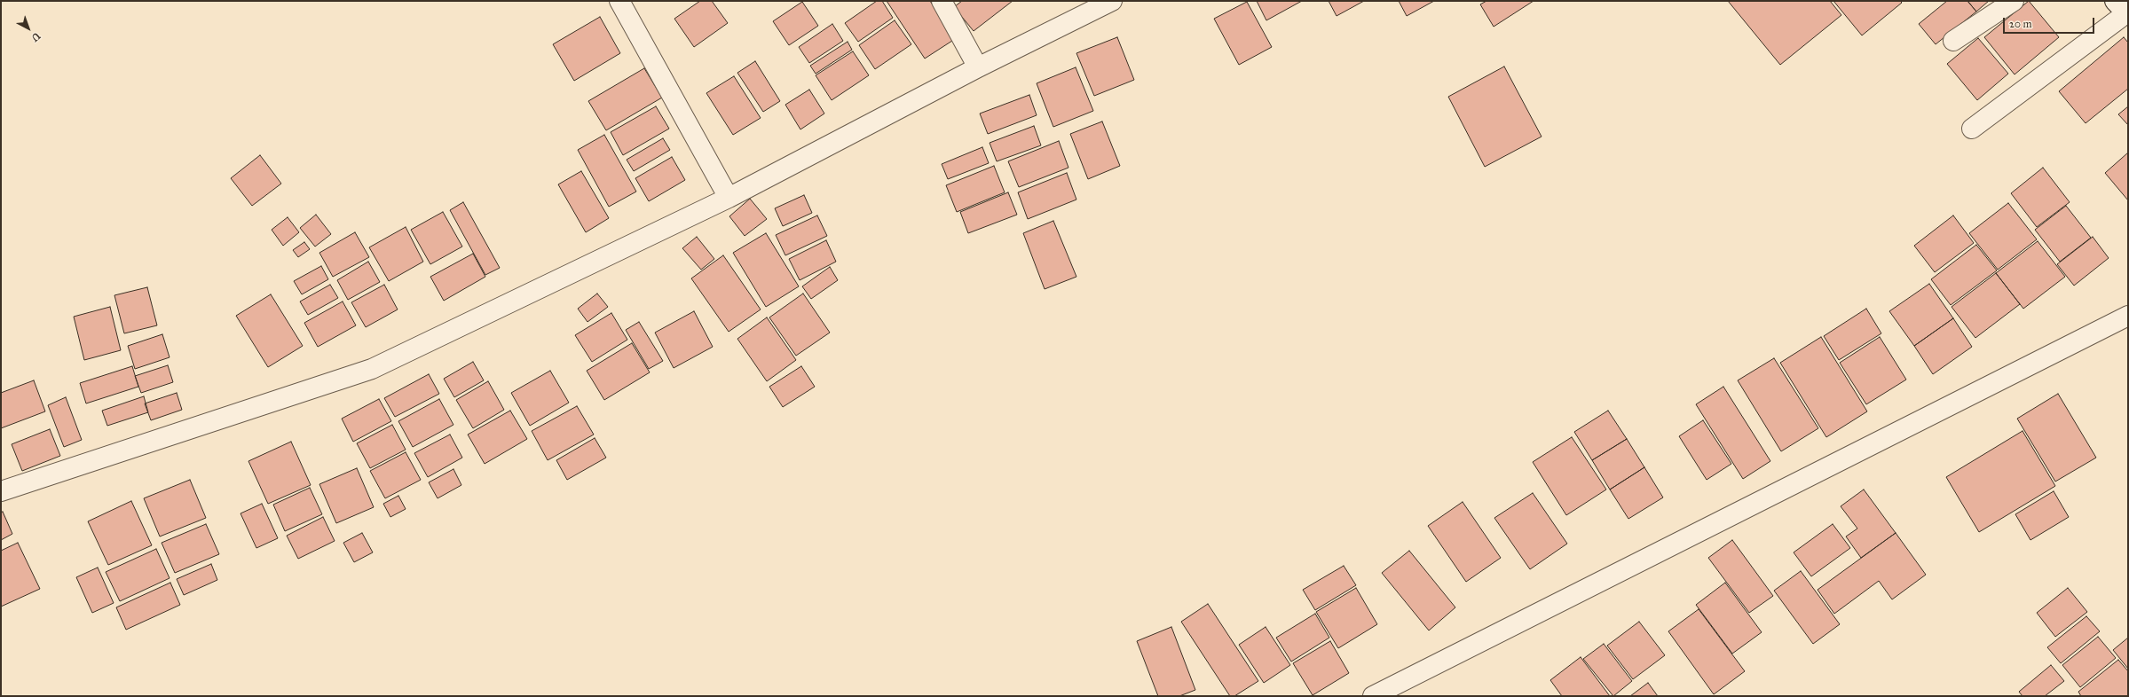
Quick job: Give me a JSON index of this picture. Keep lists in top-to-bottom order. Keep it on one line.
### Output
{"scale_bar":"20 m","north":"bottom right"}
